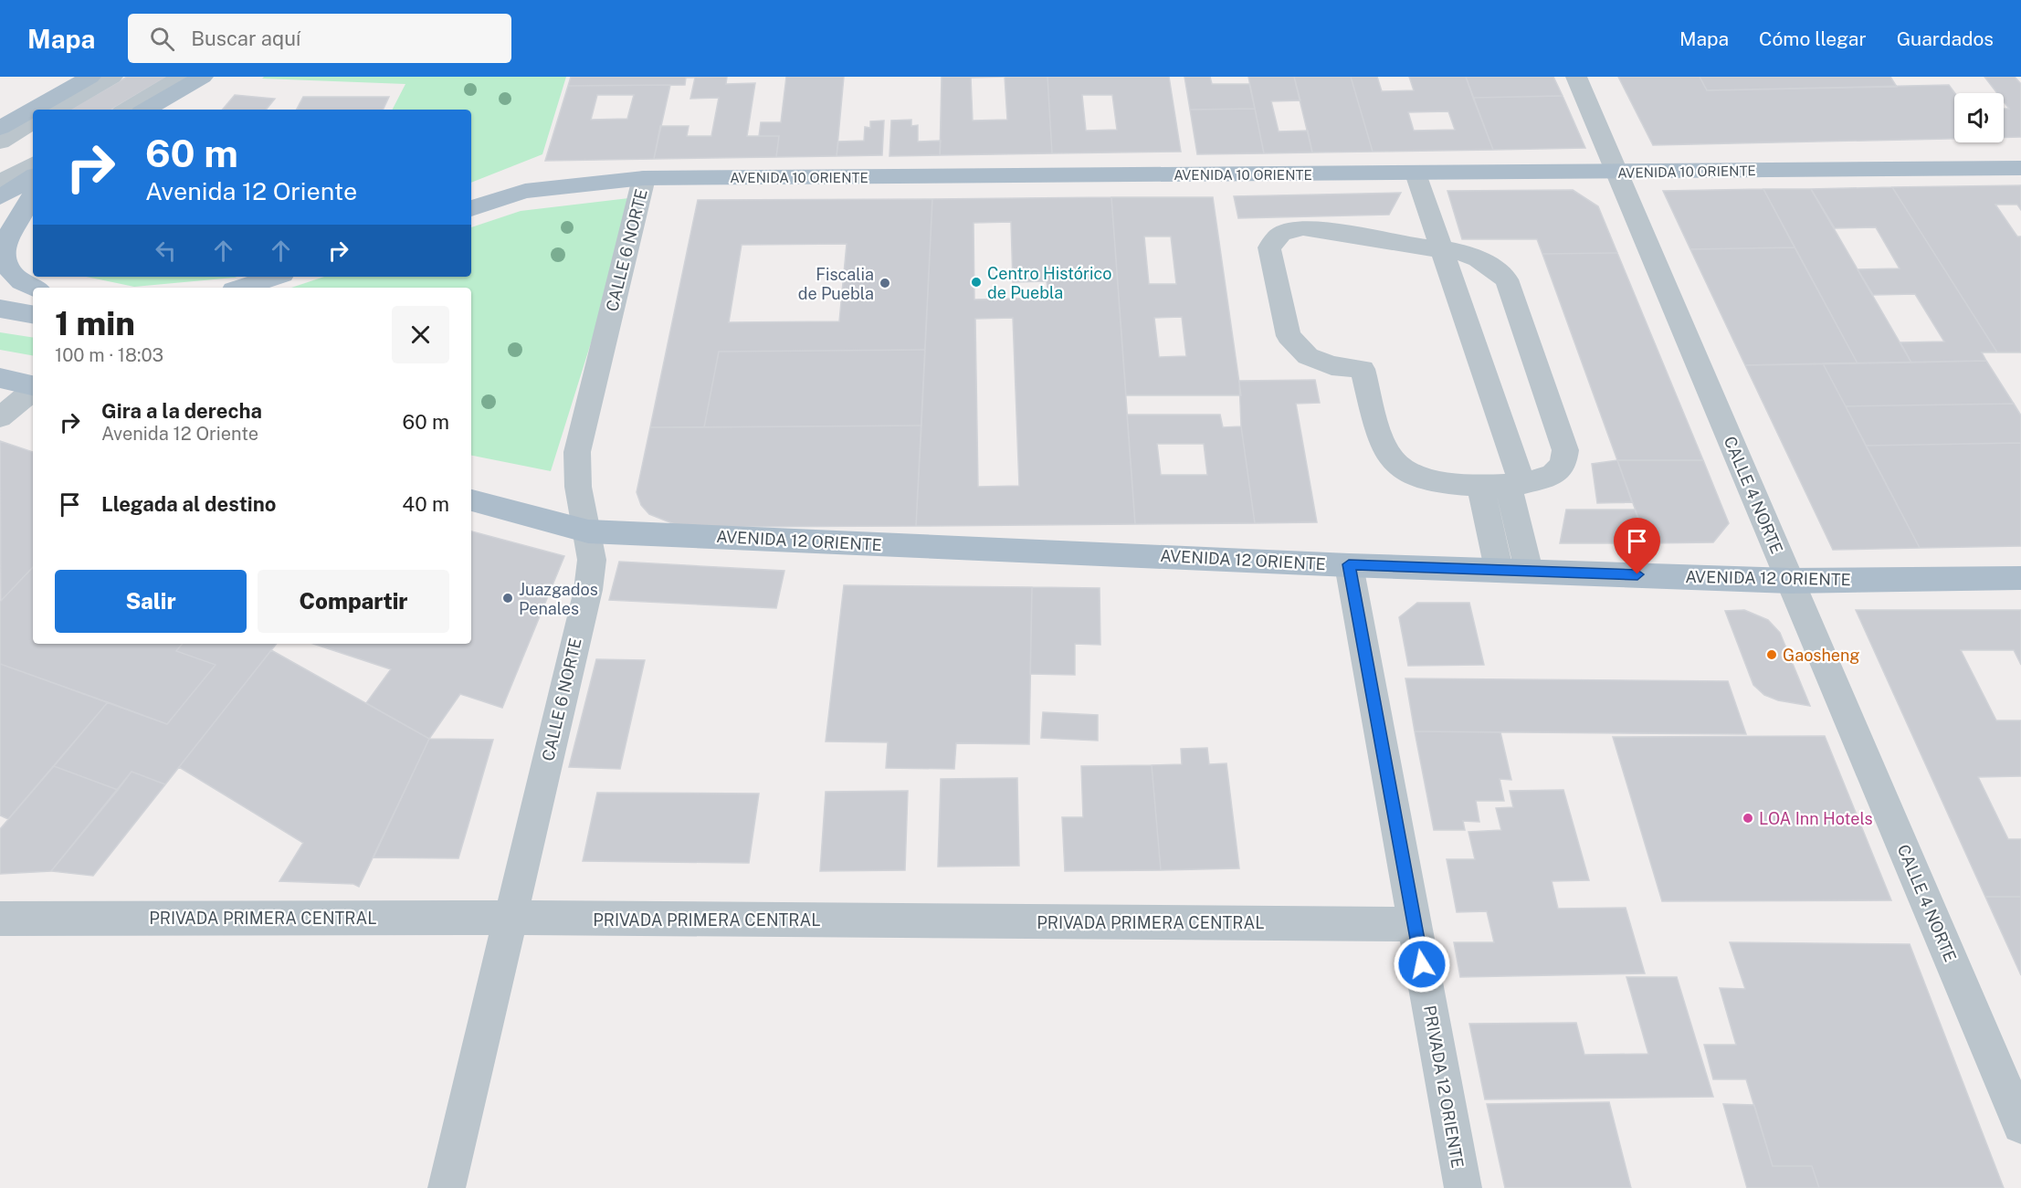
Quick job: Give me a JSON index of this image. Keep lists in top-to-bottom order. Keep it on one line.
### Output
{"streets":{"main road":["AVENIDA 10 ORIENTE","AVENIDA 12 ORIENTE"],"street":["CALLE 6 NORTE","CALLE 4 NORTE","PRIVADA PRIMERA CENTRAL","PRIVADA 12 ORIENTE"]},"crossings":[["AVENIDA 10 ORIENTE","CALLE 6 NORTE"],["AVENIDA 10 ORIENTE","CALLE 4 NORTE"],["CALLE 6 NORTE","AVENIDA 12 ORIENTE"],["CALLE 6 NORTE","PRIVADA PRIMERA CENTRAL"],["CALLE 4 NORTE","AVENIDA 12 ORIENTE"],["AVENIDA 12 ORIENTE","PRIVADA 12 ORIENTE"],["PRIVADA PRIMERA CENTRAL","PRIVADA 12 ORIENTE"]],"places":["Centro Histórico de Puebla","Fiscalia de Puebla","Juazgados Penales","Gaosheng","LOA Inn Hotels"],"page":{"header":"Mapa","search":"Buscar aquí","nav":["Mapa","Cómo llegar","Guardados"],"turn":["60 m","Avenida 12 Oriente"],"heading":["1 min","100 m · 18:03"],"list":[{"name":"Gira a la derecha","note":"Avenida 12 Oriente","value":"60 m"},{"name":"Llegada al destino","value":"40 m"}],"buttons":["Salir","Compartir"]}}
